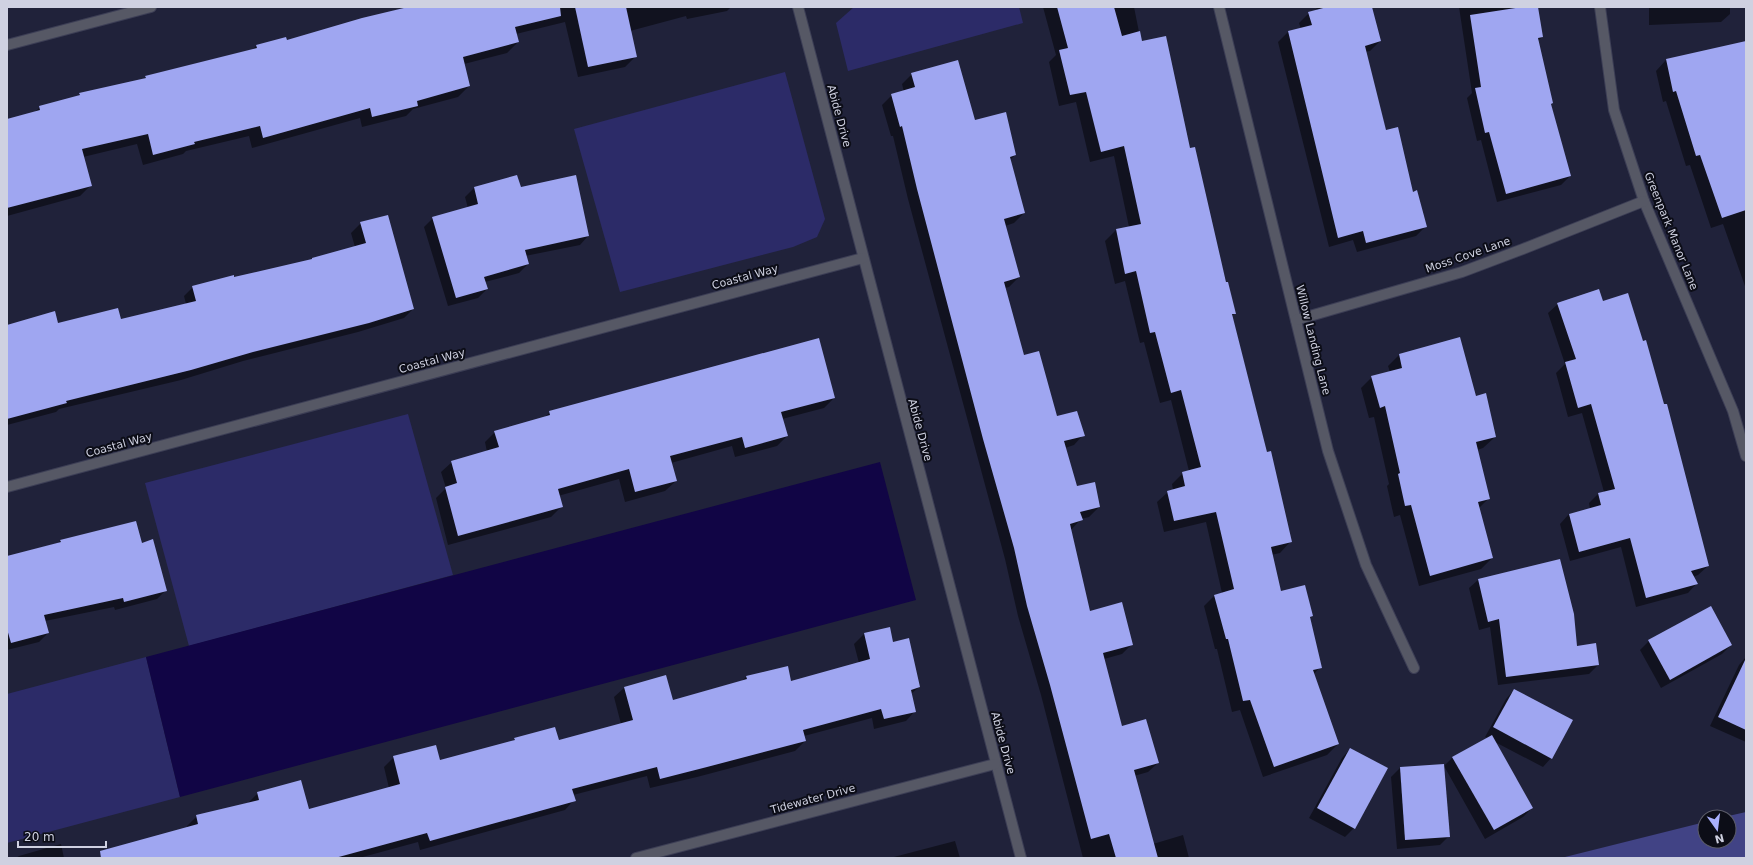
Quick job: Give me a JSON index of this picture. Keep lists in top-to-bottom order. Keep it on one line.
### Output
{"streets":{"street":["Abide Drive","Greenpark Manor Lane","Moss Cove Lane","Coastal Way","Willow Landing Lane","Tidewater Drive"]},"crossings":[["Abide Drive","Coastal Way"],["Abide Drive","Tidewater Drive"],["Greenpark Manor Lane","Moss Cove Lane"],["Moss Cove Lane","Willow Landing Lane"]],"scale_bar":"20 m","north":"bottom"}
